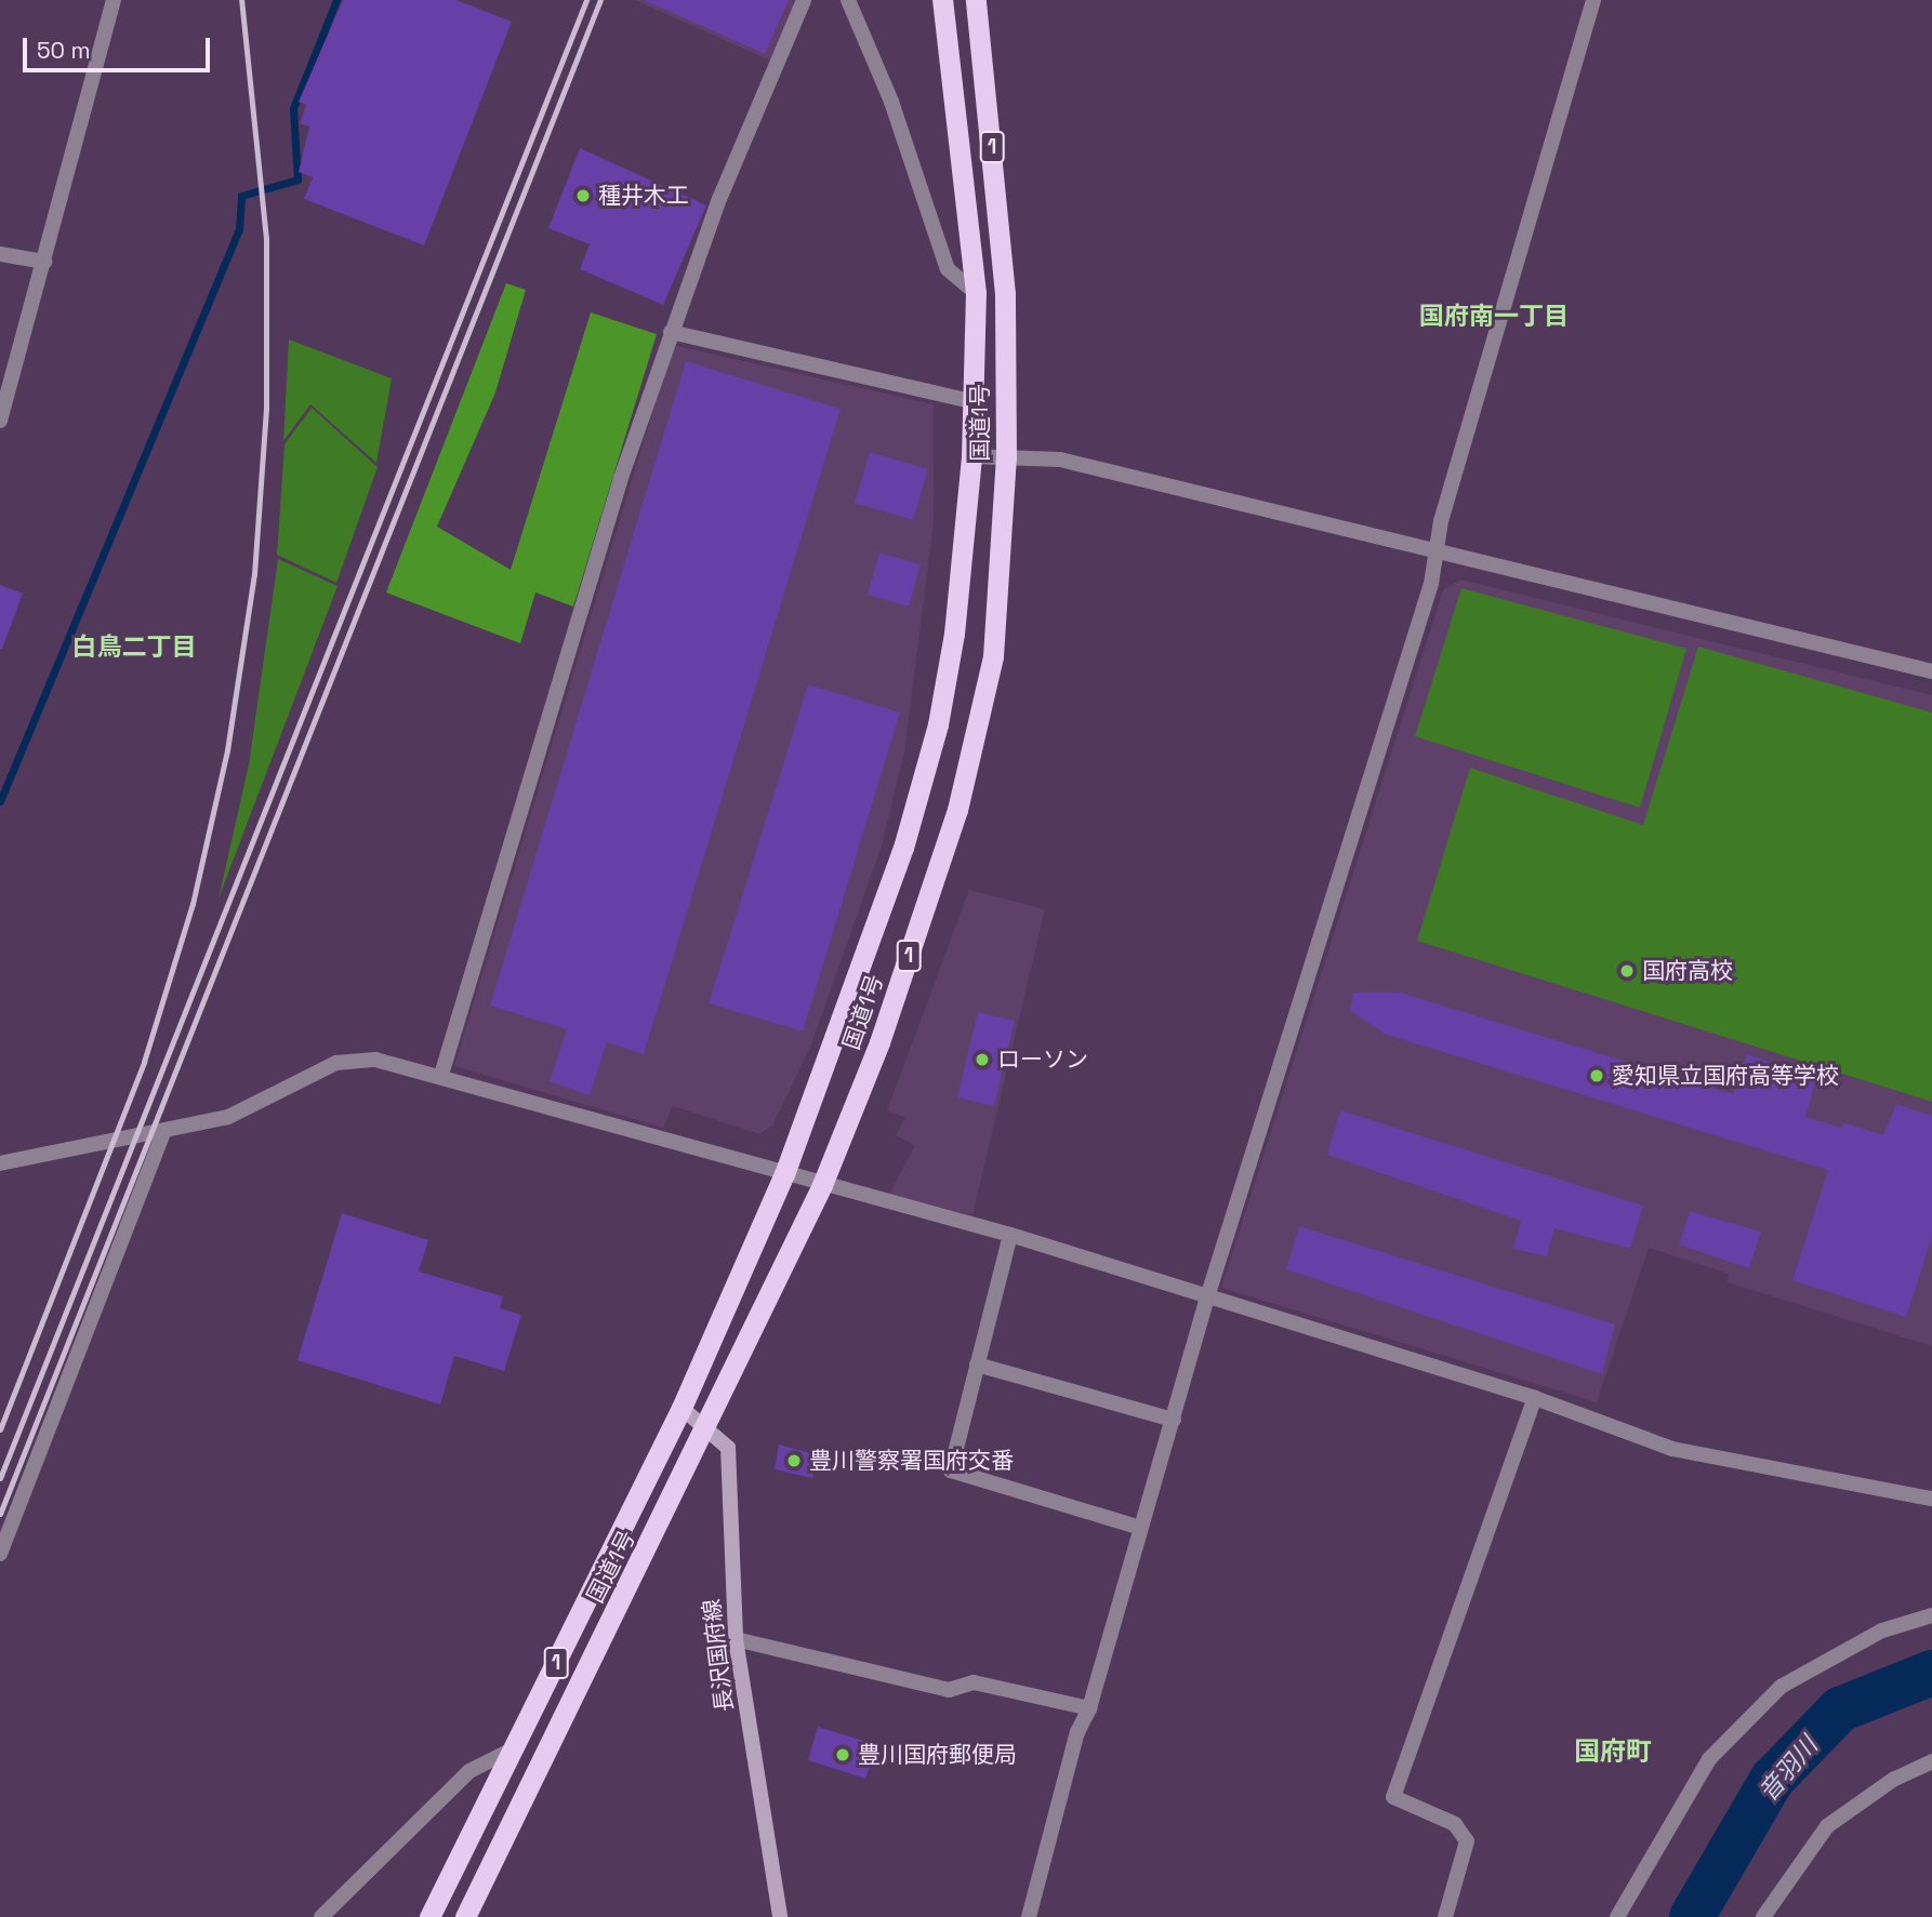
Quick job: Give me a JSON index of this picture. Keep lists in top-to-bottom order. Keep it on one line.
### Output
{"streets":{"highway":["1","国道1号"],"main road":["長沢国府線"]},"crossings":[["国道1号","長沢国府線"]],"districts":["国府南一丁目","白鳥二丁目","国府町"],"water":["音羽川"],"places":["種井木工","国府高校","ローソン","愛知県立国府高等学校","豊川警察署国府交番","豊川国府郵便局"],"scale_bar":"50 m"}
